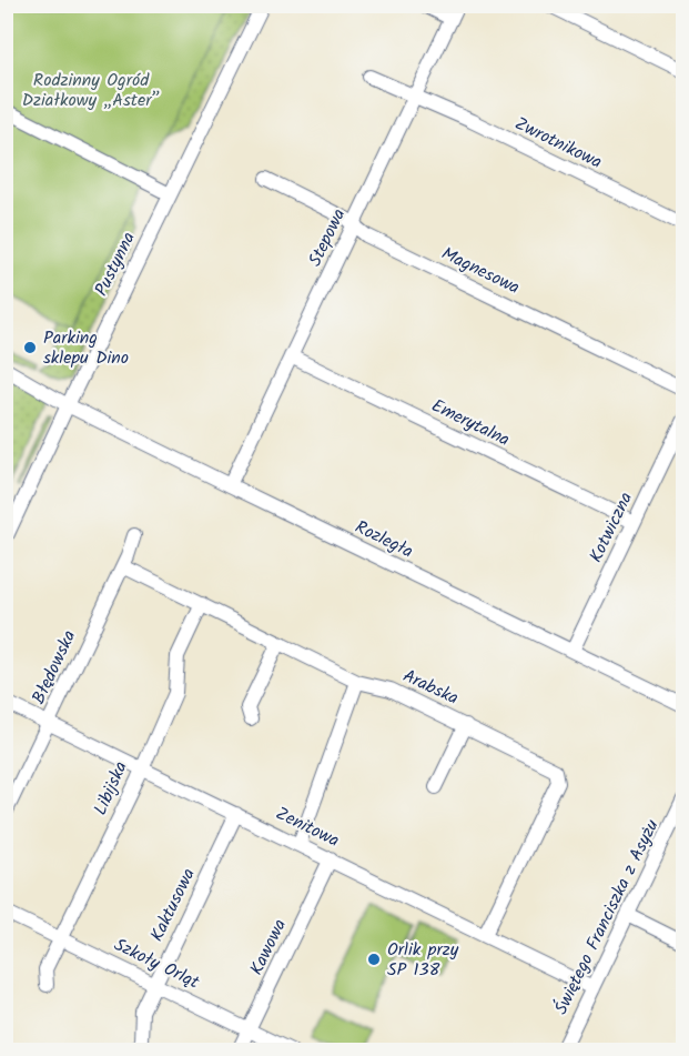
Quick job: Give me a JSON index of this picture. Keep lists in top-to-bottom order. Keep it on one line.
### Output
{"streets":{"street":["Zwrotnikowa","Stepowa","Pustynna","Magnesowa","Emerytalna","Kotwiczna","Rozległa","Błędowska","Arabska","Libijska","Zenitowa","Kaktusowa","Świętego Franciszka z Asyżu","Kawowa","Szkoły Orląt"]},"crossings":[["Zwrotnikowa","Stepowa"],["Stepowa","Magnesowa"],["Stepowa","Emerytalna"],["Stepowa","Rozległa"],["Pustynna","Rozległa"],["Emerytalna","Kotwiczna"],["Kotwiczna","Rozległa"],["Błędowska","Arabska"],["Błędowska","Zenitowa"],["Arabska","Libijska"],["Arabska","Zenitowa"],["Libijska","Zenitowa"],["Libijska","Szkoły Orląt"],["Zenitowa","Kaktusowa"],["Zenitowa","Świętego Franciszka z Asyżu"],["Zenitowa","Kawowa"],["Kaktusowa","Szkoły Orląt"],["Kawowa","Szkoły Orląt"]],"parks":["Rodzinny Ogród Działkowy „Aster”"],"places":["Parking sklepu Dino","Orlik przy SP 138"]}
